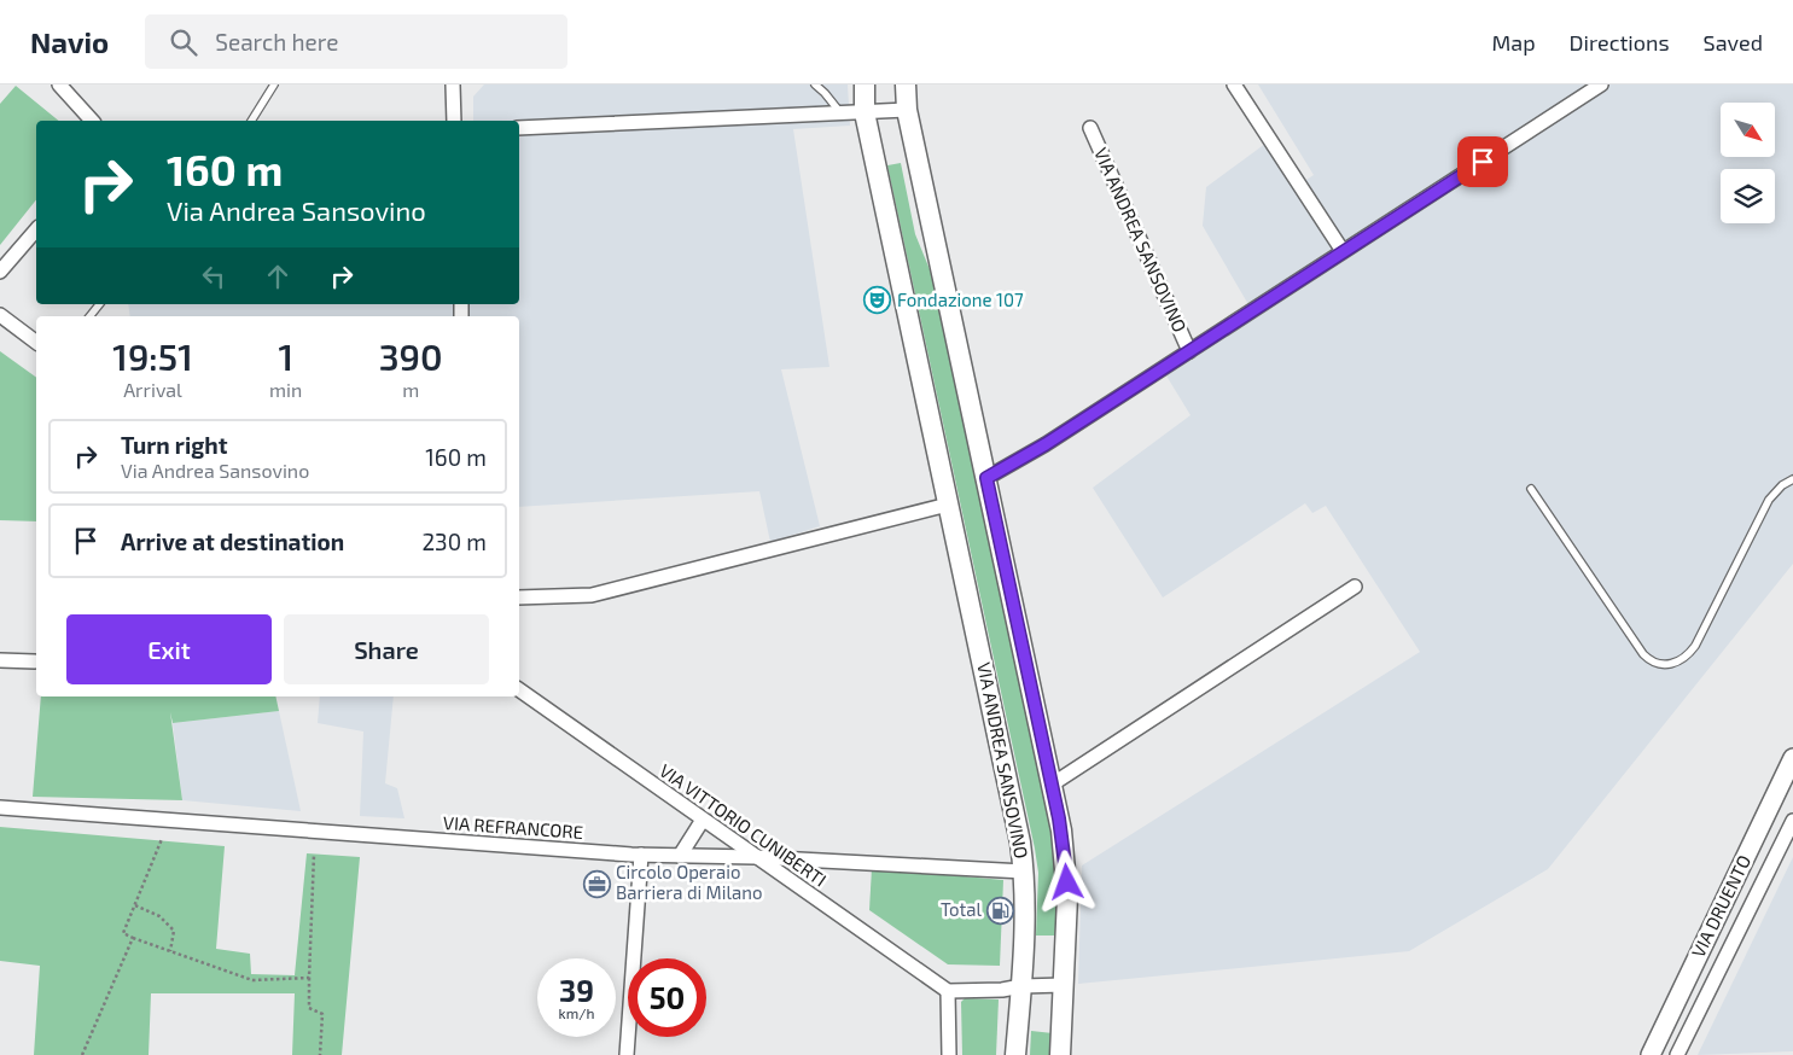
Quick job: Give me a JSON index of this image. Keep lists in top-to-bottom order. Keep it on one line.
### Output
{"streets":{"main road":["VIA ANDREA SANSOVINO"],"street":["VIA VITTORIO CUNIBERTI","VIA REFRANCORE","VIA DRUENTO"]},"crossings":[["VIA ANDREA SANSOVINO","VIA REFRANCORE"],["VIA VITTORIO CUNIBERTI","VIA REFRANCORE"]],"places":{"theatre":["Fondazione 107"],"office":["Circolo Operaio Barriera di Milano"],"fuel station":["Total"]},"north":"bottom right","page":{"header":"Navio","search":"Search here","nav":["Map","Directions","Saved"],"turn":["160 m","Via Andrea Sansovino"],"eta":["19:51","Arrival","1","min","390","m"],"list":[{"name":"Turn right","note":"Via Andrea Sansovino","value":"160 m"},{"name":"Arrive at destination","value":"230 m"}],"buttons":["Exit","Share"],"speed":"39 km/h","limit":"50"}}
